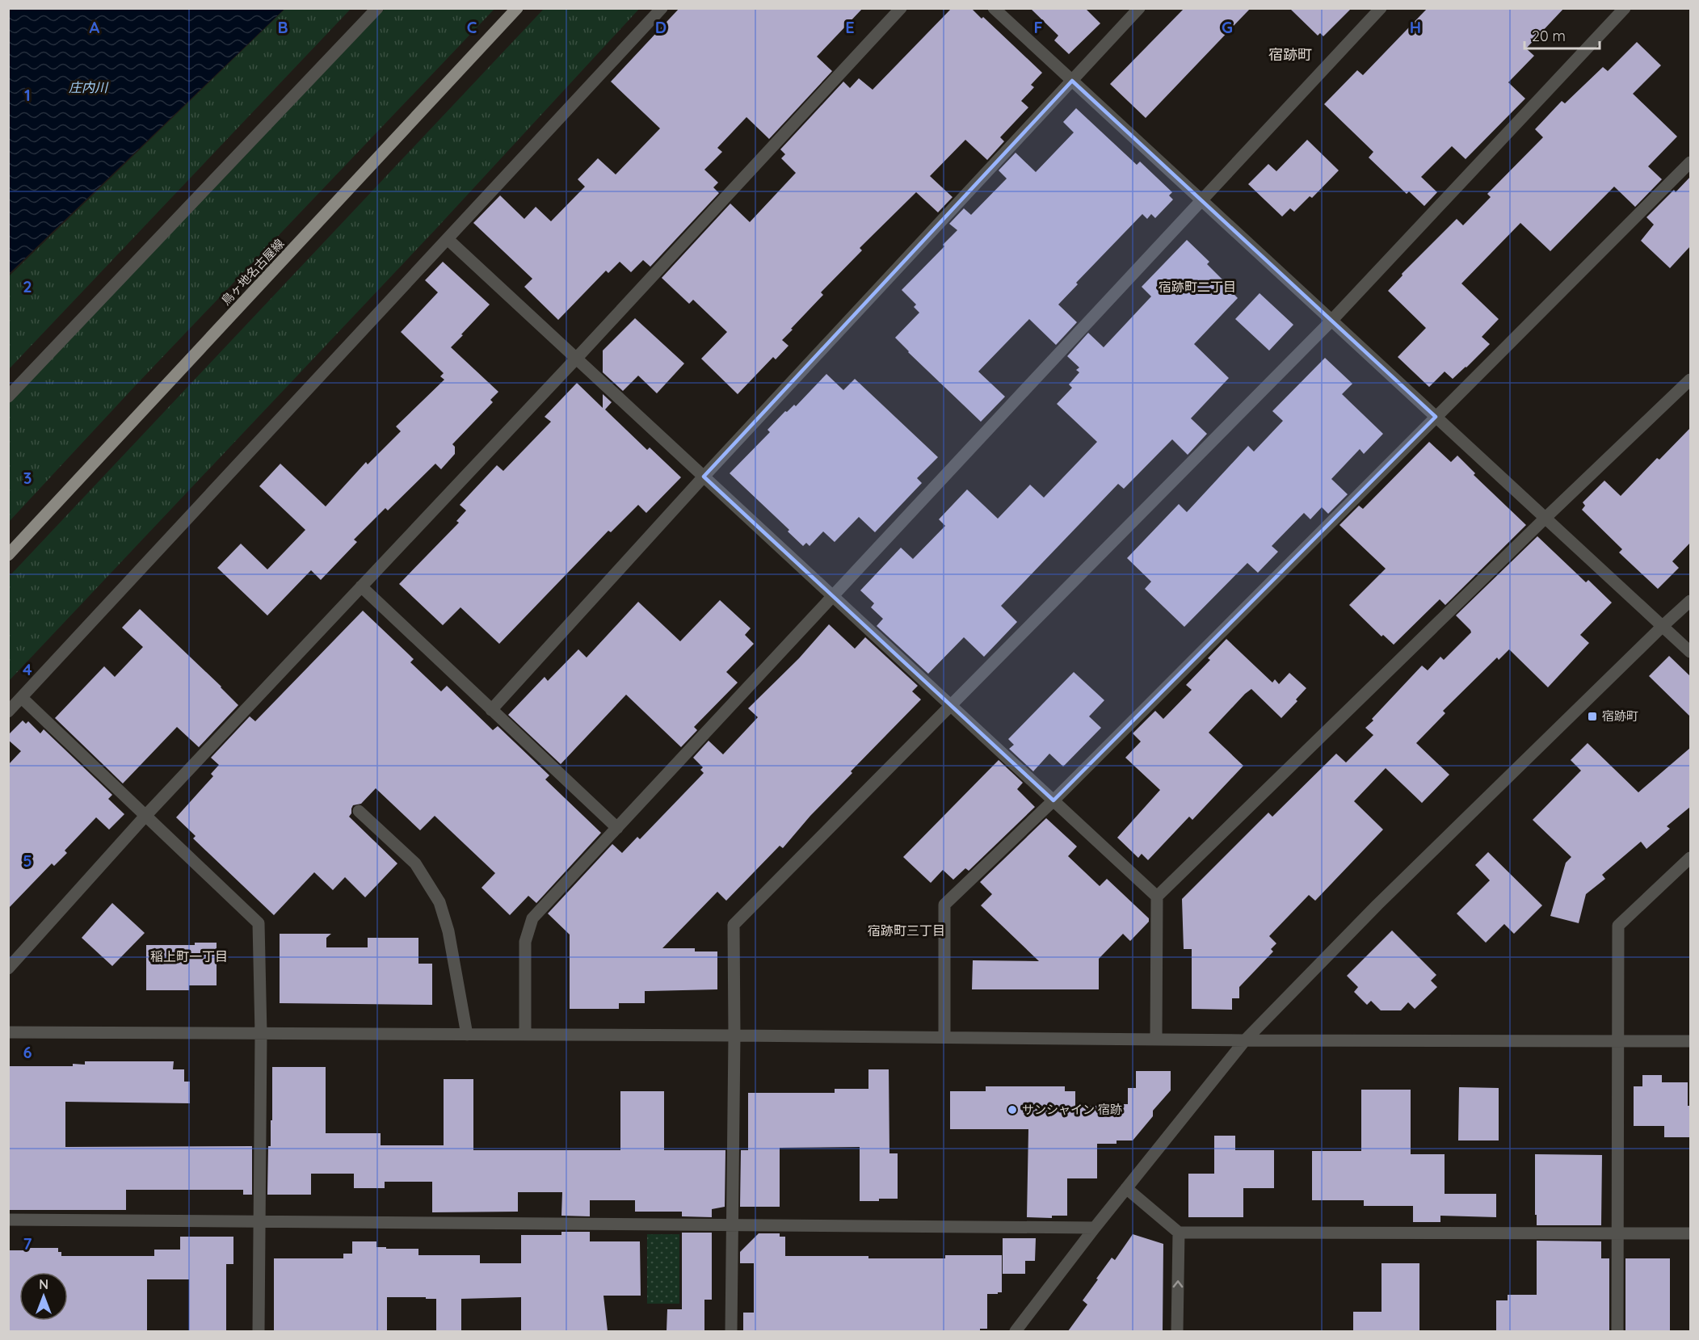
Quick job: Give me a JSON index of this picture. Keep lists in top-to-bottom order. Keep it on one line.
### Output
{"streets":{"main road":["鳥ヶ地名古屋線"]},"districts":["宿跡町","宿跡町二丁目","宿跡町三丁目","稲上町一丁目"],"water":["庄内川"],"places":{"transit":["宿跡町"],"other":["サンシャイン 宿跡"]},"scale_bar":"20 m","north":"top","grid":{"columns":["A","B","C","D","E","F","G","H"],"rows":["1","2","3","4","5","6","7"]}}
